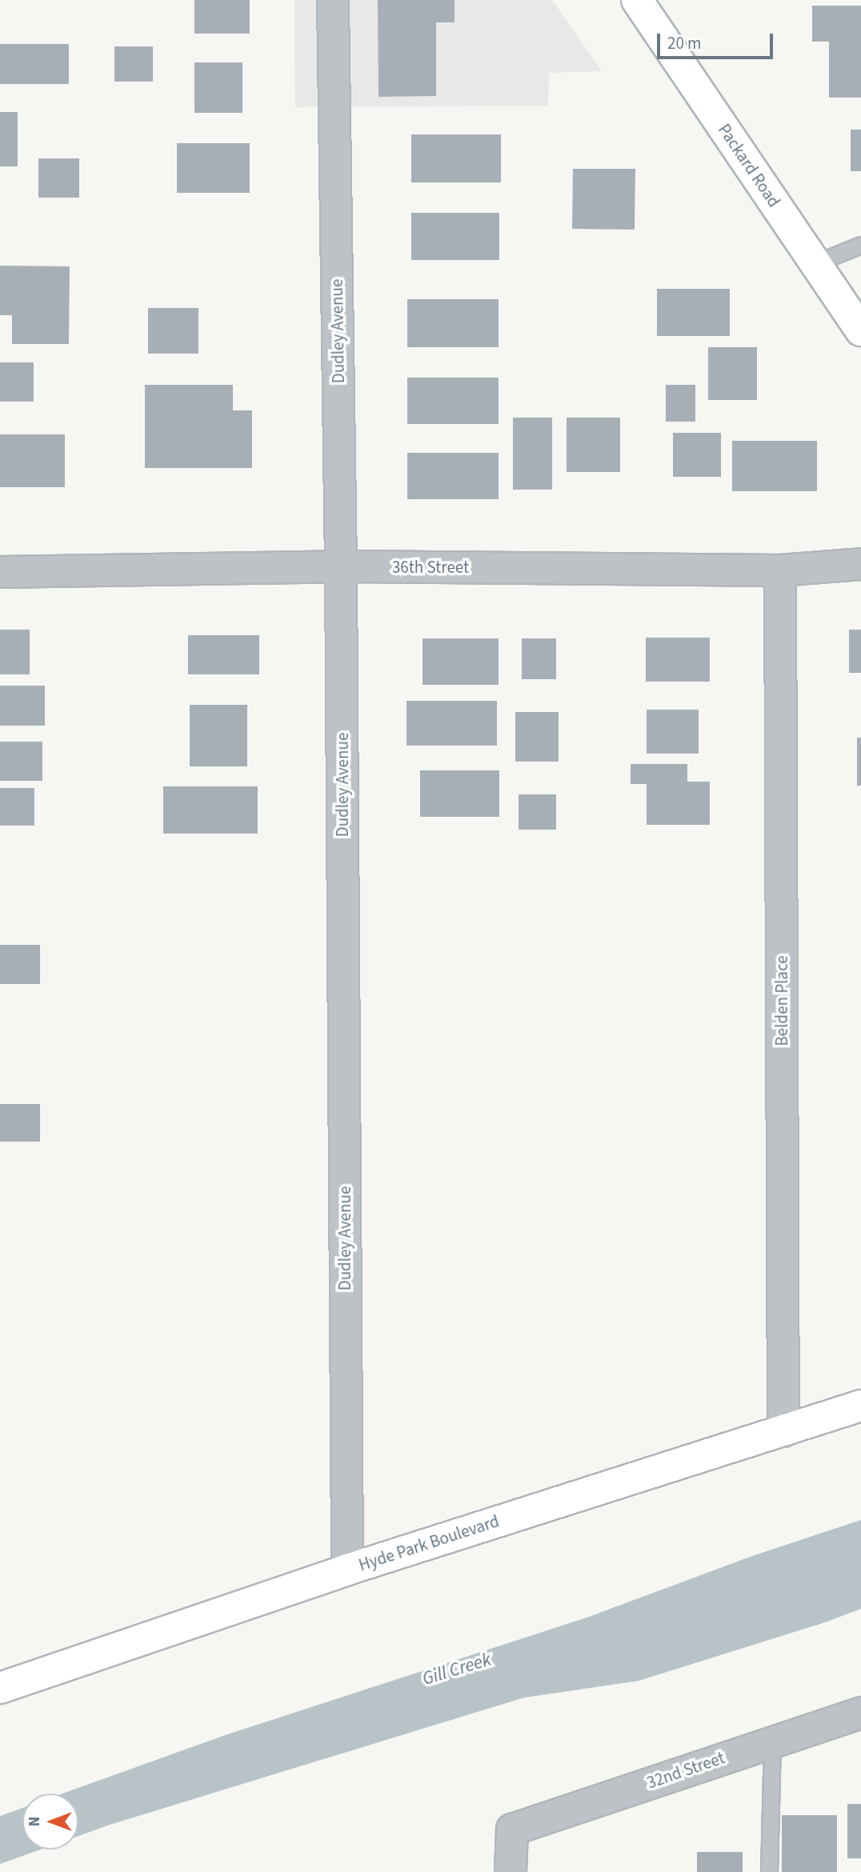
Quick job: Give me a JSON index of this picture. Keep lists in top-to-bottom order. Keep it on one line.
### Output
{"streets":{"main road":["Packard Road","Hyde Park Boulevard"],"street":["Dudley Avenue","36th Street","Belden Place","32nd Street"]},"crossings":[["Dudley Avenue","36th Street"],["Dudley Avenue","Hyde Park Boulevard"],["36th Street","Belden Place"],["Belden Place","Hyde Park Boulevard"]],"water":["Gill Creek"],"scale_bar":"20 m","north":"left"}
